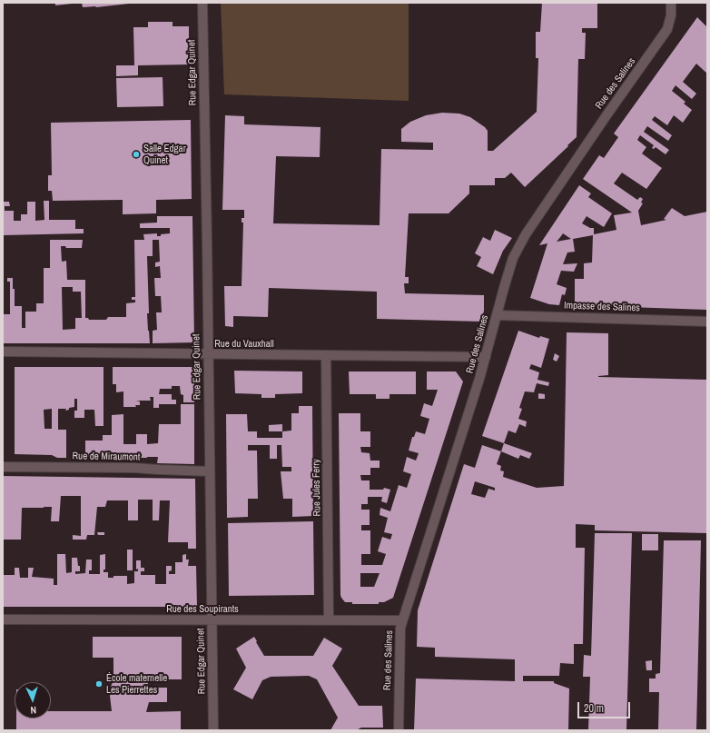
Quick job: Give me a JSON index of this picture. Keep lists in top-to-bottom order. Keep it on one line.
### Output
{"streets":{"street":["Rue Edgar Quinet","Rue des Salines","Impasse des Salines","Rue du Vauxhall","Rue de Miraumont","Rue Jules Ferry","Rue des Soupirants"]},"crossings":[["Rue Edgar Quinet","Rue du Vauxhall"],["Rue Edgar Quinet","Rue de Miraumont"],["Rue Edgar Quinet","Rue des Soupirants"],["Rue des Salines","Impasse des Salines"],["Rue des Salines","Rue du Vauxhall"],["Rue des Salines","Rue des Soupirants"],["Rue du Vauxhall","Rue Jules Ferry"],["Rue Jules Ferry","Rue des Soupirants"]],"places":["Salle Edgar Quinet","École maternelle Les Pierrettes"],"scale_bar":"20 m","north":"bottom"}
